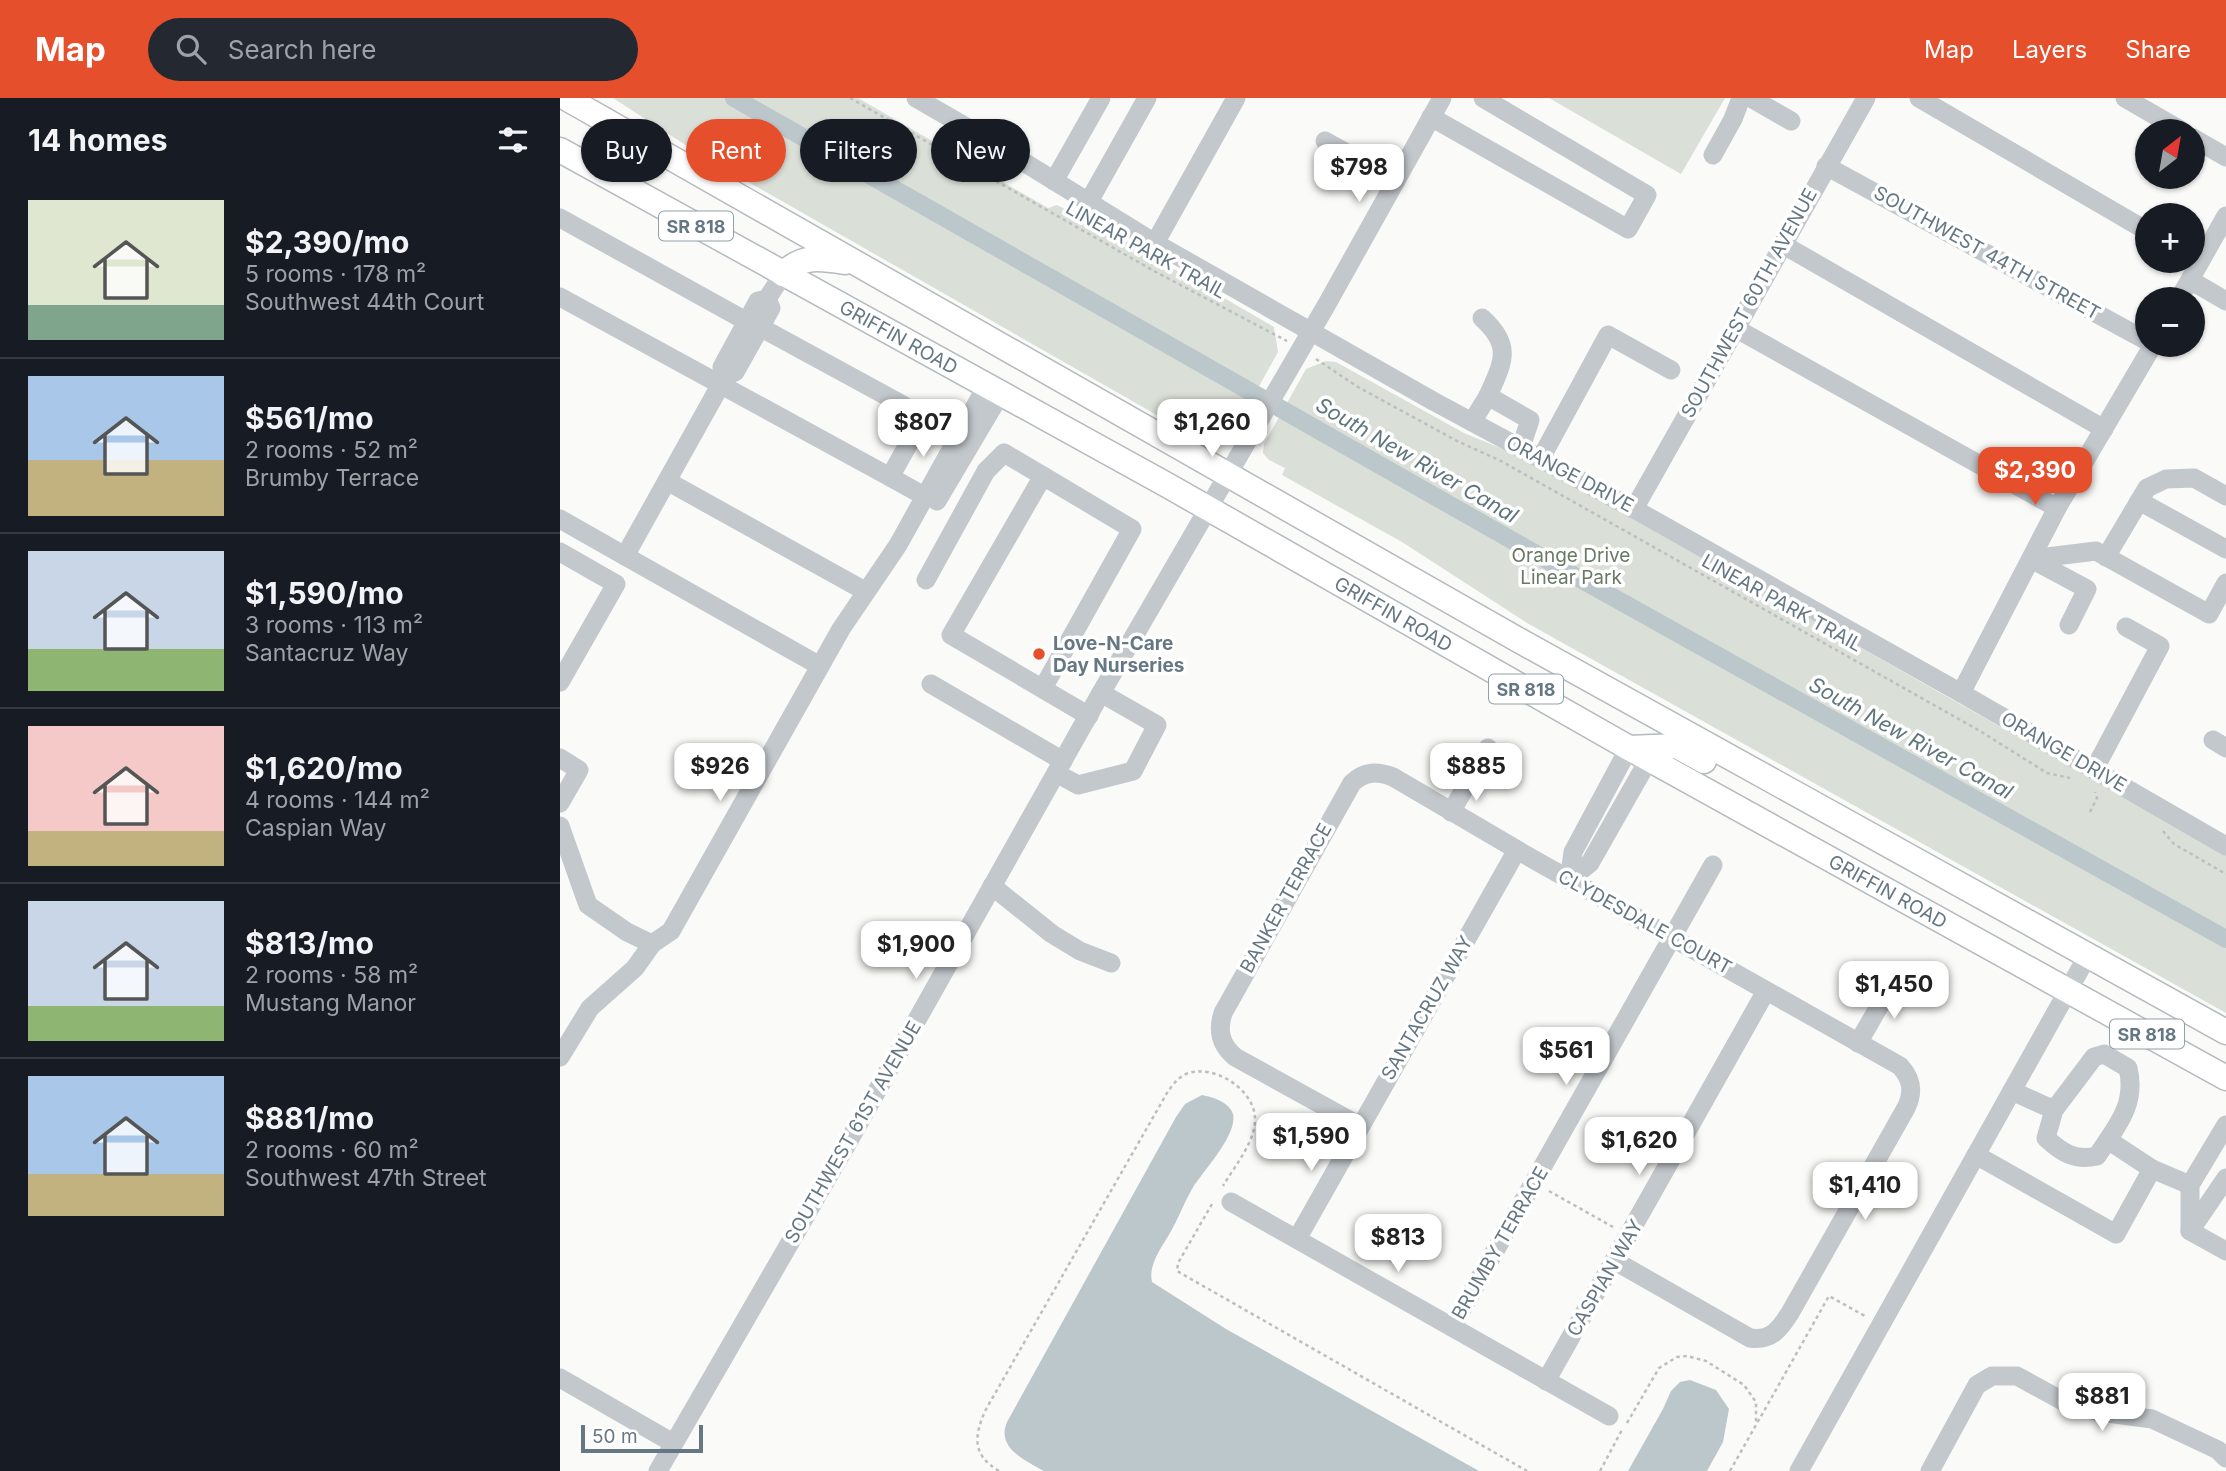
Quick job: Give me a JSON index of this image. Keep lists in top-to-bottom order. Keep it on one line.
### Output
{"streets":{"main road":["SR 818","GRIFFIN ROAD"],"street":["SOUTHWEST 44TH STREET","SOUTHWEST 60TH AVENUE","ORANGE DRIVE","BANKER TERRACE","CLYDESDALE COURT","SANTACRUZ WAY","SOUTHWEST 61ST AVENUE","BRUMBY TERRACE","CASPIAN WAY"],"path":["LINEAR PARK TRAIL"]},"crossings":[["SOUTHWEST 44TH STREET","SOUTHWEST 60TH AVENUE"],["SOUTHWEST 60TH AVENUE","ORANGE DRIVE"],["GRIFFIN ROAD","SOUTHWEST 61ST AVENUE"],["ORANGE DRIVE","SOUTHWEST 61ST AVENUE"],["BANKER TERRACE","CLYDESDALE COURT"],["BANKER TERRACE","SANTACRUZ WAY"],["CLYDESDALE COURT","SANTACRUZ WAY"],["CLYDESDALE COURT","BRUMBY TERRACE"],["CLYDESDALE COURT","CASPIAN WAY"]],"water":["South New River Canal"],"parks":["Orange Drive Linear Park"],"places":["Love-N-Care Day Nurseries"],"scale_bar":"50 m","north":"top right","page":{"header":"Map","search":"Search here","nav":["Map","Layers","Share"],"heading":"14 homes","map_buttons":["+","−"],"chip":["Buy","Rent","Filters","New"],"price":["$798","$807","$1,260","$2,390","$926","$885","$1,900","$1,450","$561","$1,590","$1,620","$1,410","$813","$881"],"list":[{"name":"$2,390/mo","note":"5 rooms · 178 m² · Southwest 44th Court"},{"name":"$561/mo","note":"2 rooms · 52 m² · Brumby Terrace"},{"name":"$1,590/mo","note":"3 rooms · 113 m² · Santacruz Way"},{"name":"$1,620/mo","note":"4 rooms · 144 m² · Caspian Way"},{"name":"$813/mo","note":"2 rooms · 58 m² · Mustang Manor"},{"name":"$881/mo","note":"2 rooms · 60 m² · Southwest 47th Street"}],"scale":"50 m"}}
